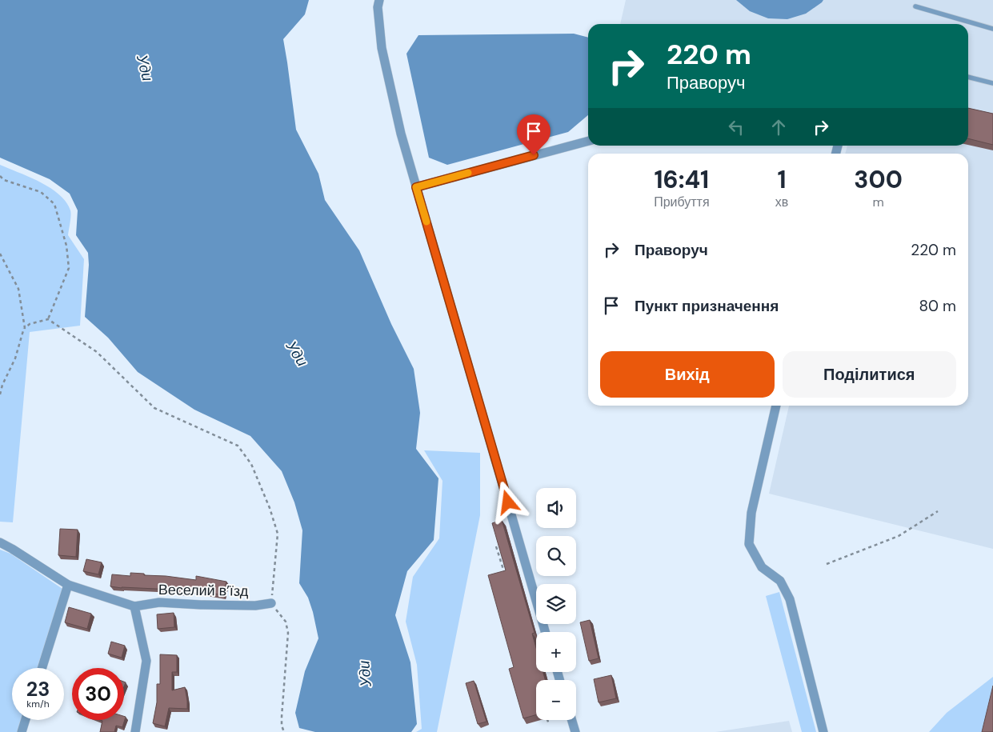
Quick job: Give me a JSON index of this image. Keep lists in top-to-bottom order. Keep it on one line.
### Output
{"streets":{"street":["Веселий в’їзд"]},"water":["Уди"],"page":{"turn":["220 m","Праворуч"],"eta":["16:41","Прибуття","1","хв","300","m"],"list":[{"name":"Праворуч","value":"220 m"},{"name":"Пункт призначення","value":"80 m"}],"buttons":["Вихід","Поділитися"],"map_buttons":["+","−"],"speed":"23 km/h","limit":"30"}}
